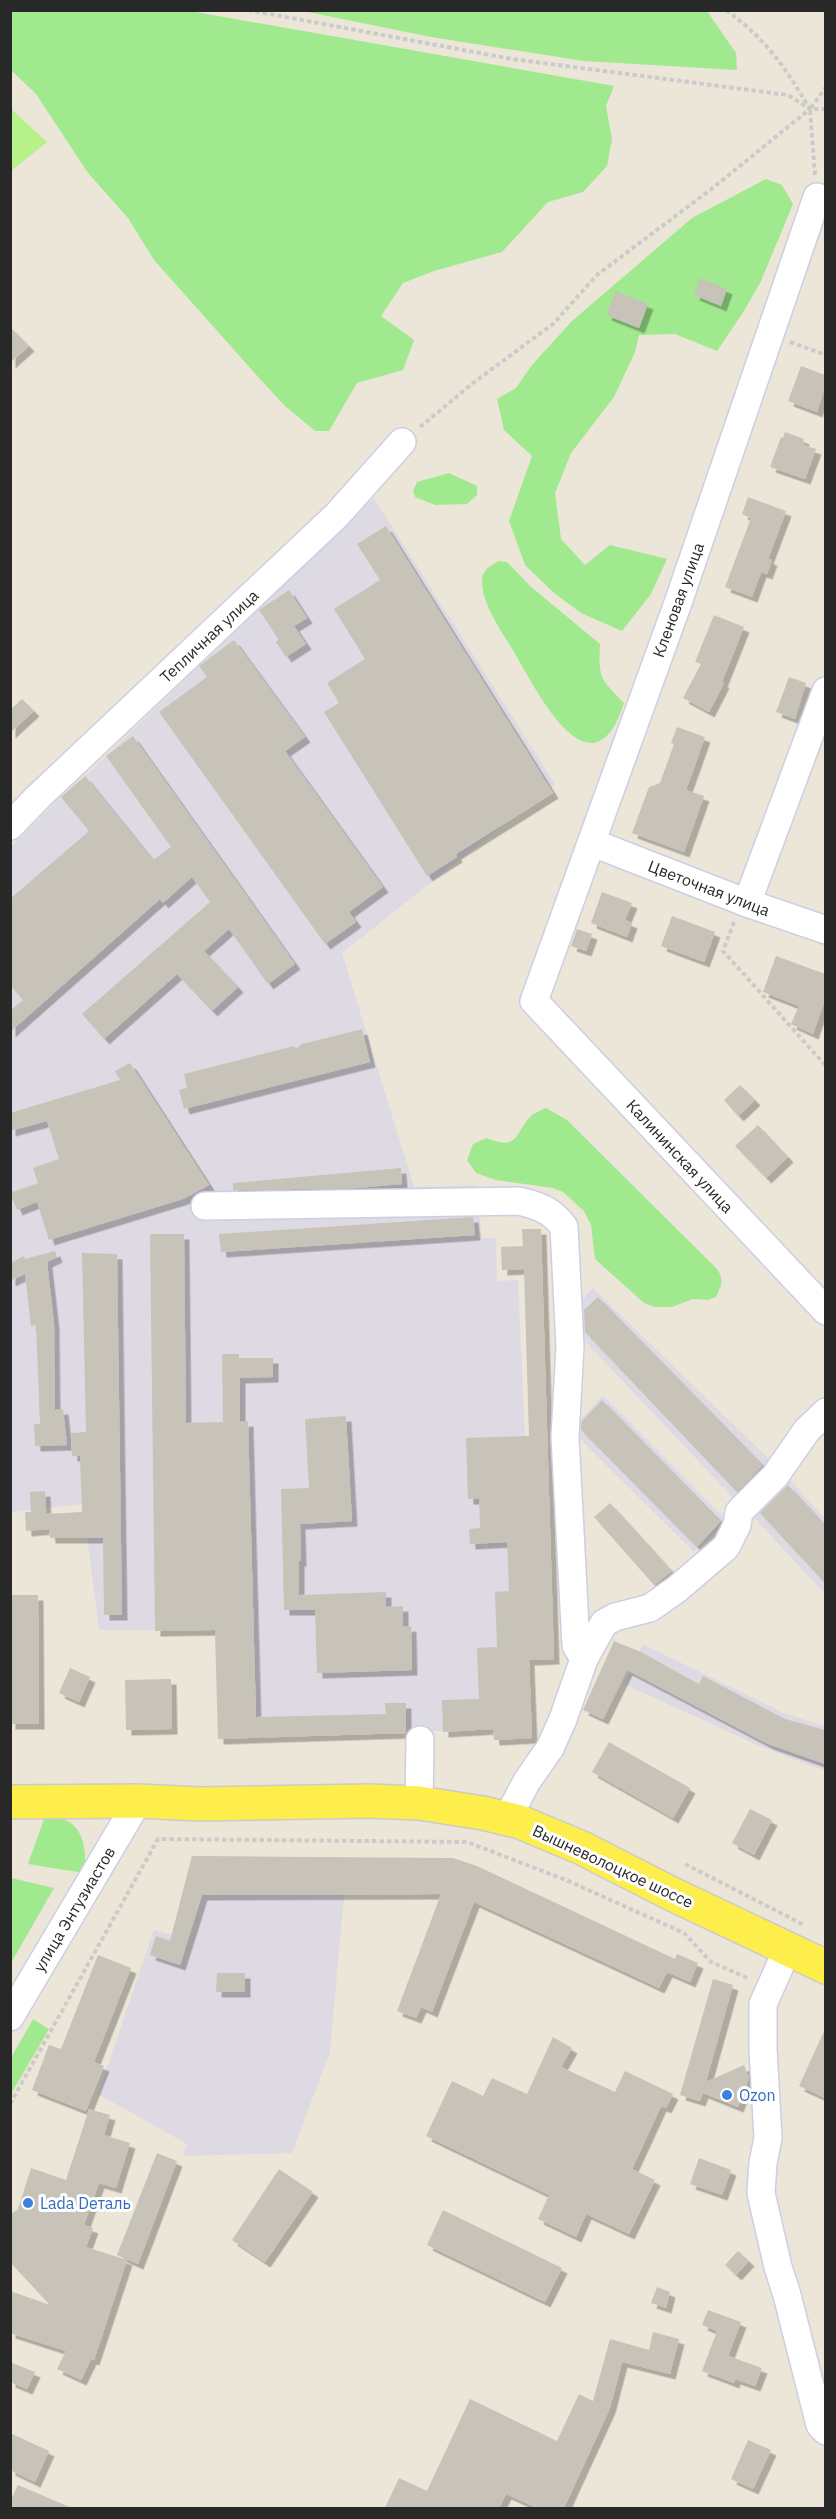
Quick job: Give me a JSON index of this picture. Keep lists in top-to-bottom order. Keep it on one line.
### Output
{"streets":{"main road":["Вышневолоцкое шоссе"],"street":["Кленовая улица","Тепличная улица","Цветочная улица","Калининская улица","улица Энтузиастов"]},"crossings":[["Кленовая улица","Цветочная улица"],["Кленовая улица","Калининская улица"],["Вышневолоцкое шоссе","улица Энтузиастов"]],"places":["Ozon","Lada Dеталь"]}
